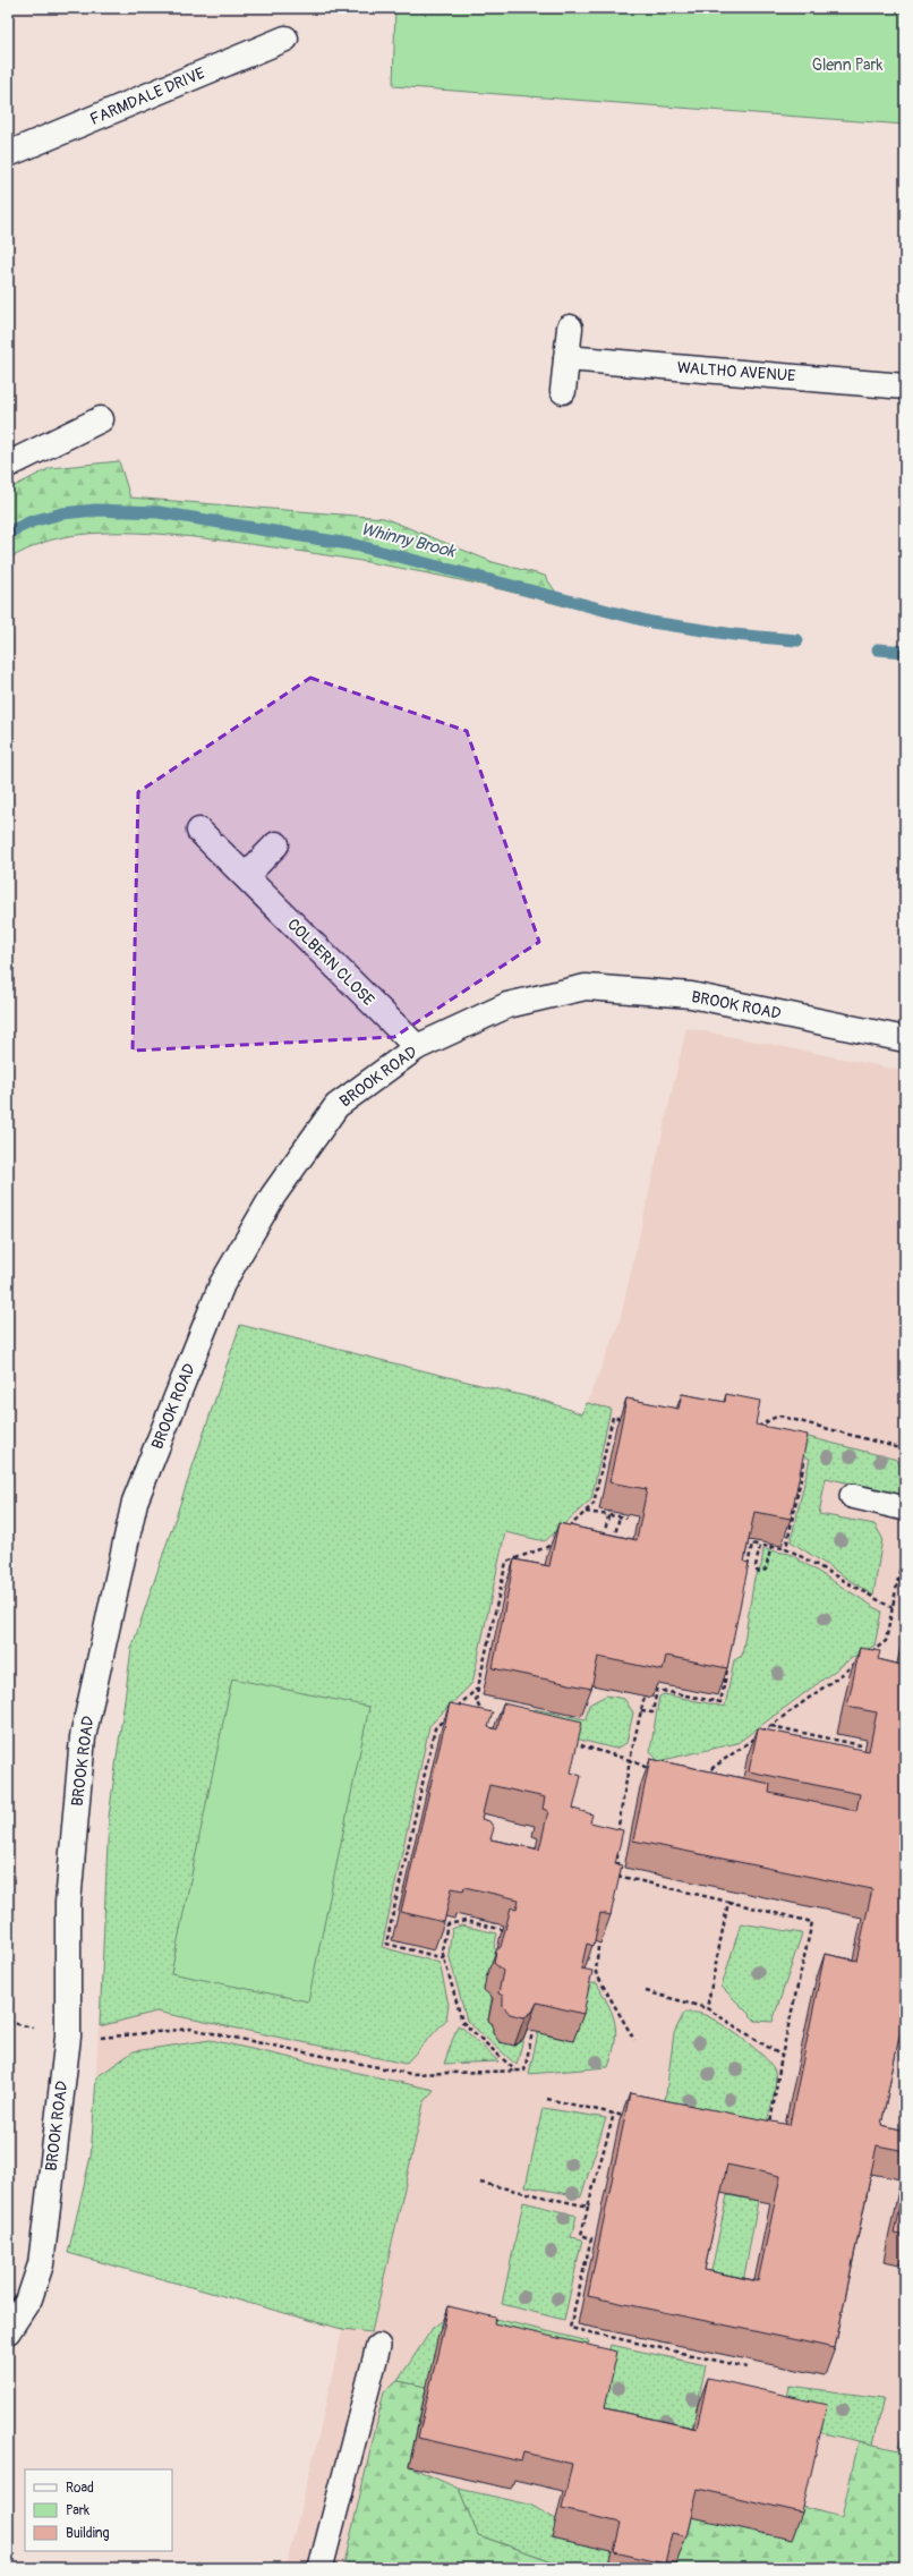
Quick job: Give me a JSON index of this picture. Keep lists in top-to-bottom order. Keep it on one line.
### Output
{"streets":{"street":["FARMDALE DRIVE","WALTHO AVENUE","COLBERN CLOSE","BROOK ROAD"]},"crossings":[["COLBERN CLOSE","BROOK ROAD"]],"water":["Whinny Brook"],"parks":["Glenn Park"],"legend":["Road","Park","Building"]}
